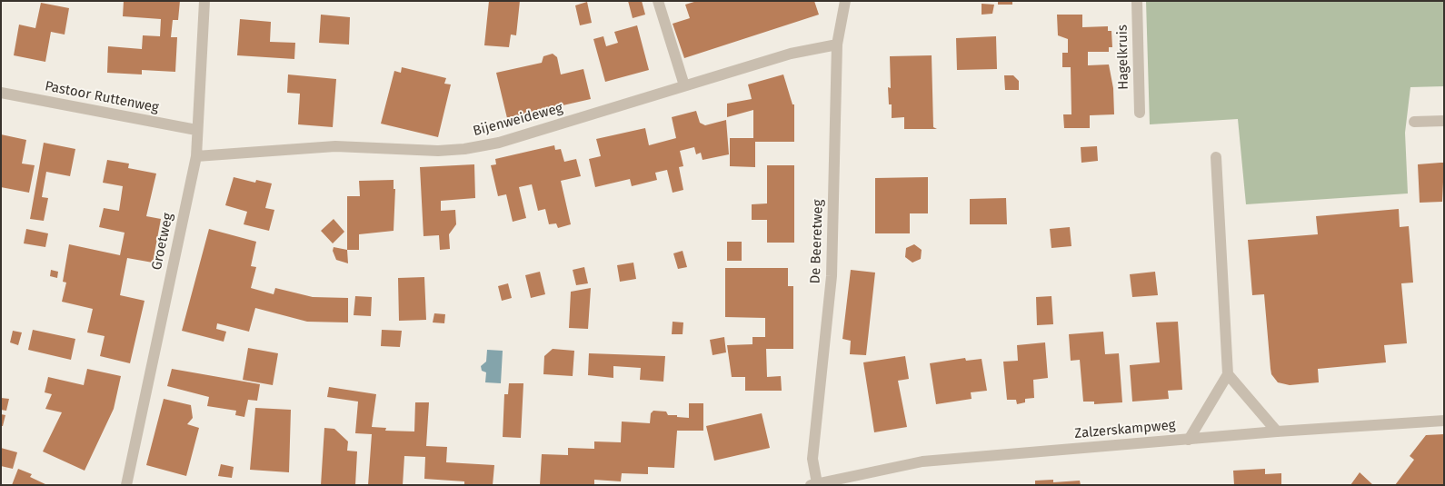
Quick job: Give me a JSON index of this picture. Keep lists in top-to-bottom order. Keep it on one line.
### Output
{"streets":{"street":["Hagelkruis","Pastoor Ruttenweg","Bijenweideweg","Groetweg","De Beeretweg","Zalzerskampweg"]},"crossings":[["Pastoor Ruttenweg","Groetweg"],["Bijenweideweg","Groetweg"],["Bijenweideweg","De Beeretweg"],["De Beeretweg","Zalzerskampweg"]]}
